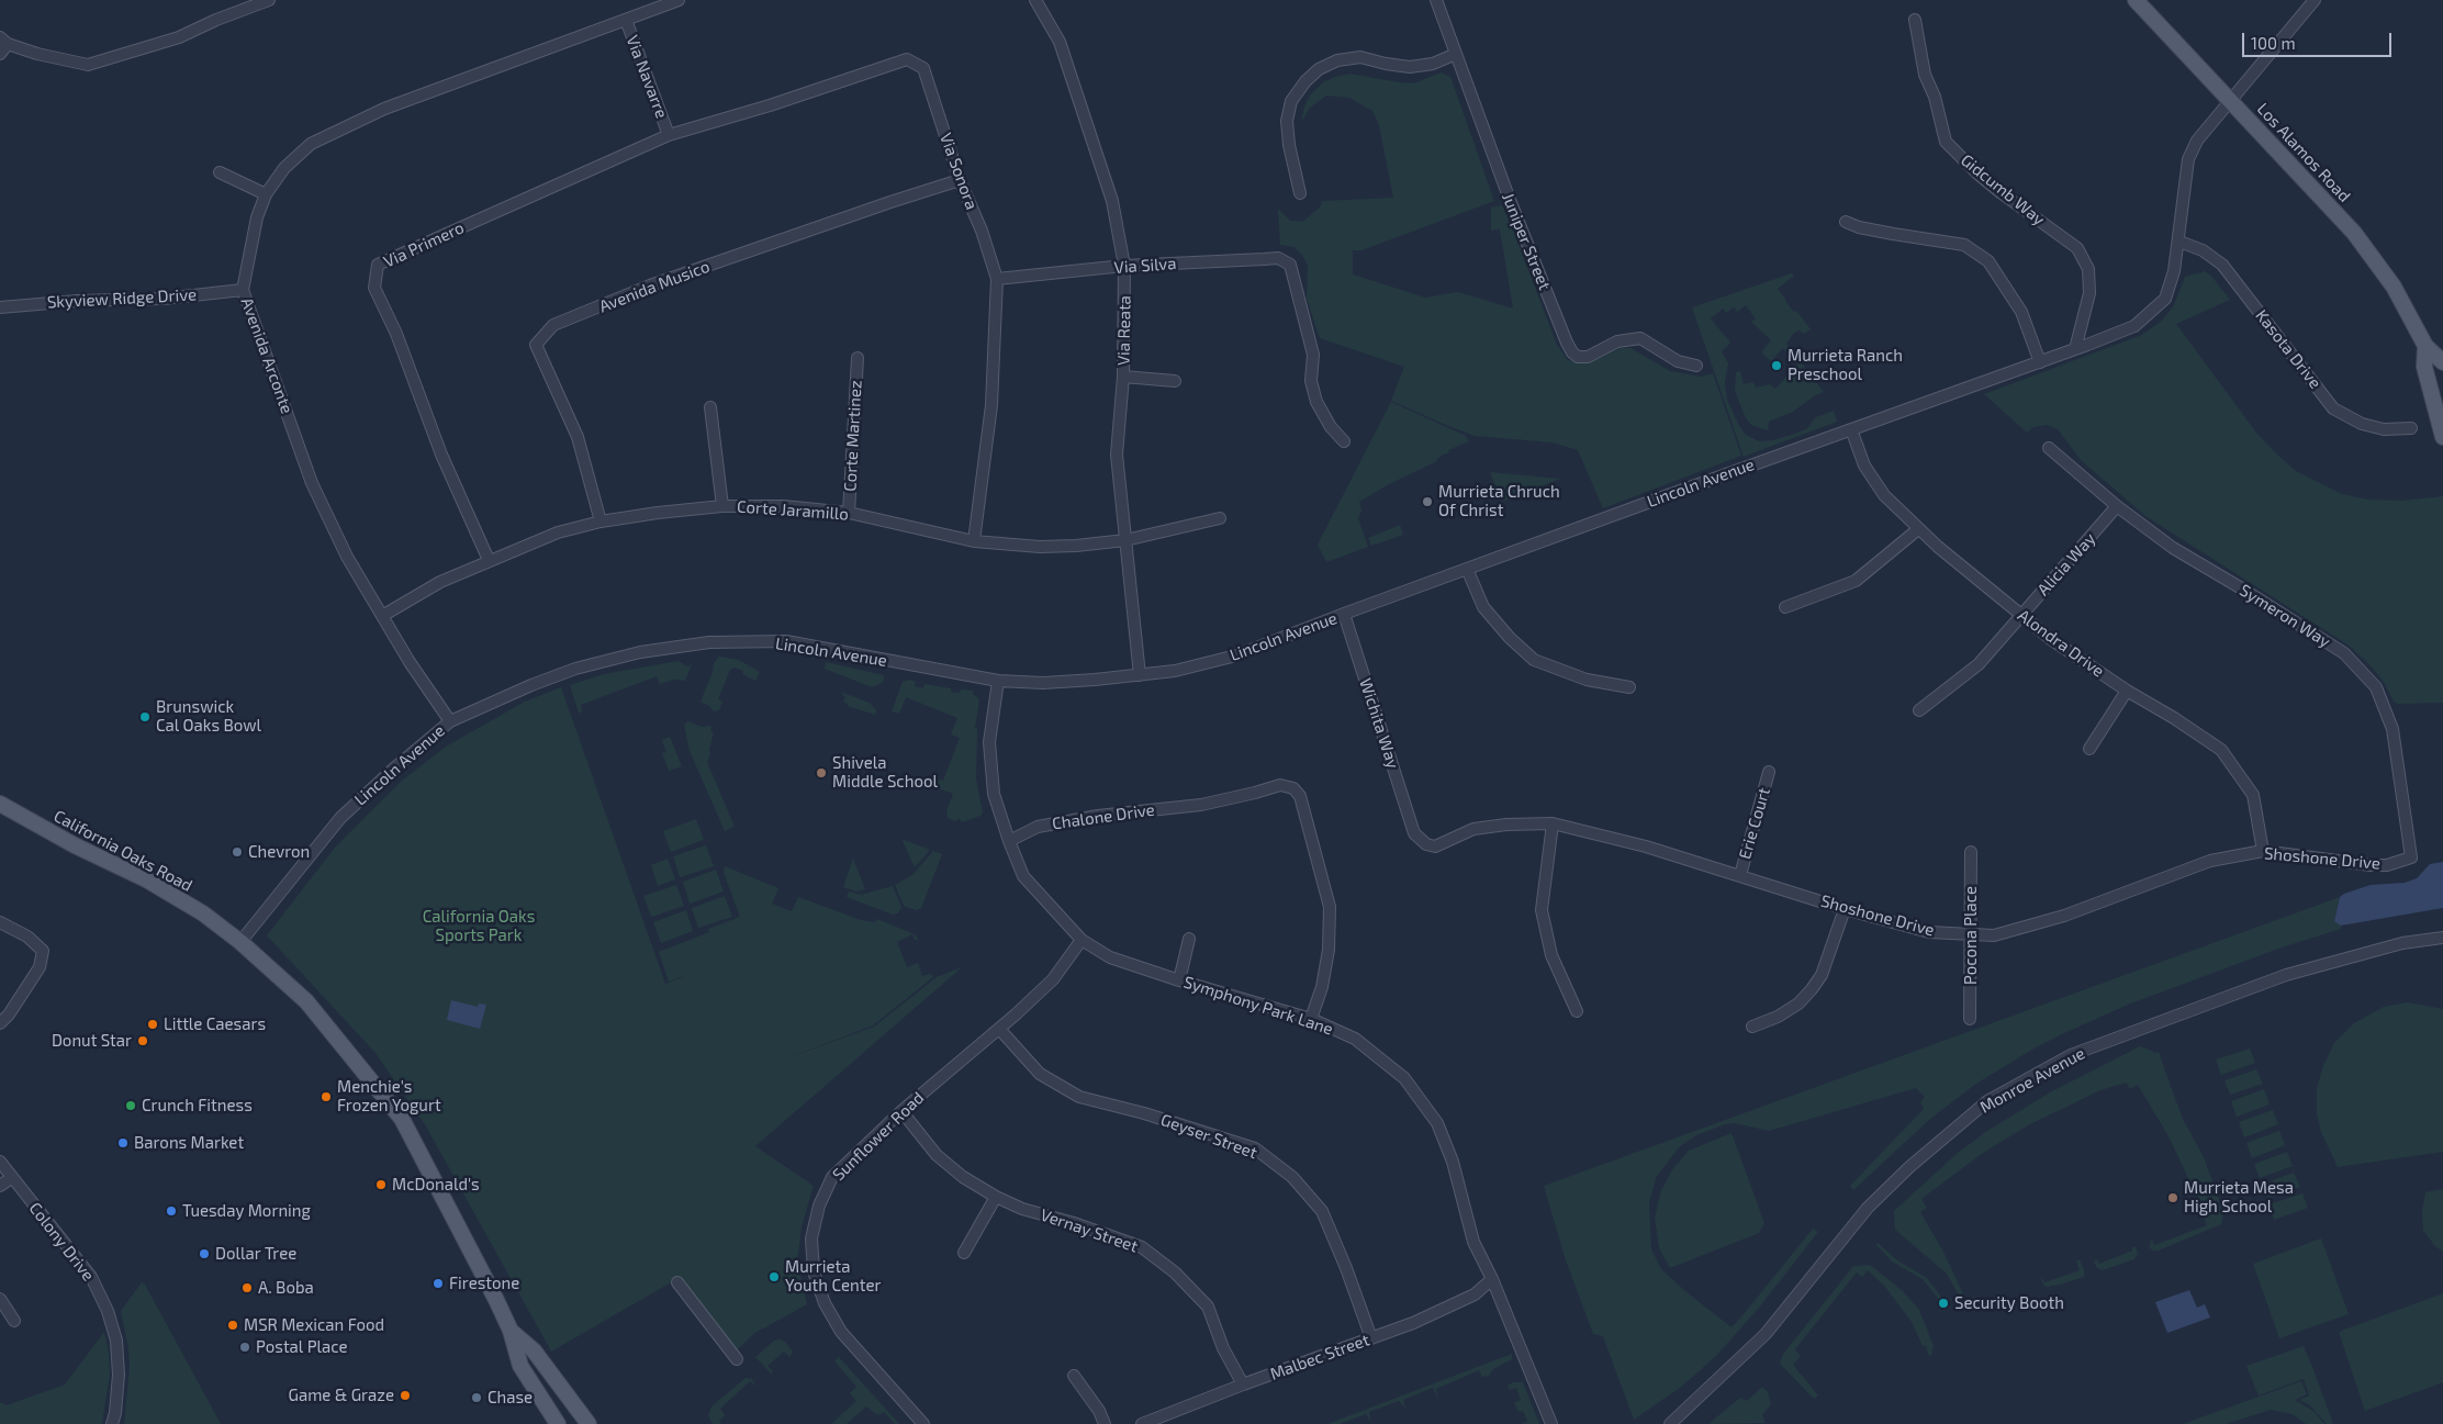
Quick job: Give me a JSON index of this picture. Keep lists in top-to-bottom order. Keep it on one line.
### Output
{"streets":{"main road":["Los Alamos Road","California Oaks Road"],"street":["Via Navarre","Via Sonora","Gidcumb Way","Juniper Street","Via Primero","Via Silva","Avenida Musico","Skyview Ridge Drive","Via Reata","Kasota Drive","Avenida Arconte","Corte Martinez","Lincoln Avenue","Corte Jaramillo","Alicia Way","Symeron Way","Alondra Drive","Wichita Way","Chalone Drive","Erie Court","Shoshone Drive","Pocona Place","Symphony Park Lane","Monroe Avenue","Sunflower Road","Geyser Street","Vernay Street","Colony Drive","Malbec Street"]},"crossings":[["Via Navarre","Via Sonora"],["Via Navarre","Via Primero"],["Via Navarre","Avenida Arconte"],["Los Alamos Road","Lincoln Avenue"],["Via Sonora","Via Primero"],["Via Sonora","Via Silva"],["Via Sonora","Avenida Musico"],["Via Sonora","Corte Jaramillo"],["Gidcumb Way","Lincoln Avenue"],["Via Primero","Corte Jaramillo"],["Via Silva","Via Reata"],["Avenida Musico","Corte Jaramillo"],["Skyview Ridge Drive","Avenida Arconte"],["Via Reata","Lincoln Avenue"],["Via Reata","Corte Jaramillo"],["Kasota Drive","Lincoln Avenue"],["Avenida Arconte","Lincoln Avenue"],["Avenida Arconte","Corte Jaramillo"],["Corte Martinez","Corte Jaramillo"],["Lincoln Avenue","Alondra Drive"],["Lincoln Avenue","Wichita Way"],["Lincoln Avenue","California Oaks Road"],["Lincoln Avenue","Symphony Park Lane"],["Alicia Way","Symeron Way"],["Alicia Way","Alondra Drive"],["Symeron Way","Shoshone Drive"],["Alondra Drive","Shoshone Drive"],["Wichita Way","Shoshone Drive"],["Chalone Drive","Symphony Park Lane"],["Erie Court","Shoshone Drive"],["Shoshone Drive","Pocona Place"],["Symphony Park Lane","Sunflower Road"],["Symphony Park Lane","Malbec Street"],["Sunflower Road","Geyser Street"],["Sunflower Road","Vernay Street"],["Geyser Street","Malbec Street"],["Vernay Street","Malbec Street"]],"parks":["California Oaks Sports Park"],"places":["Murrieta Ranch Preschool","Murrieta Chruch Of Christ","Brunswick Cal Oaks Bowl","Shivela Middle School","Chevron","Little Caesars","Donut Star","Menchie's Frozen Yogurt","Crunch Fitness","Barons Market","McDonald's","Murrieta Mesa High School","Tuesday Morning","Dollar Tree","Murrieta Youth Center","Firestone","A. Boba","Security Booth","MSR Mexican Food","Postal Place","Game & Graze","Chase"],"scale_bar":"100 m"}
